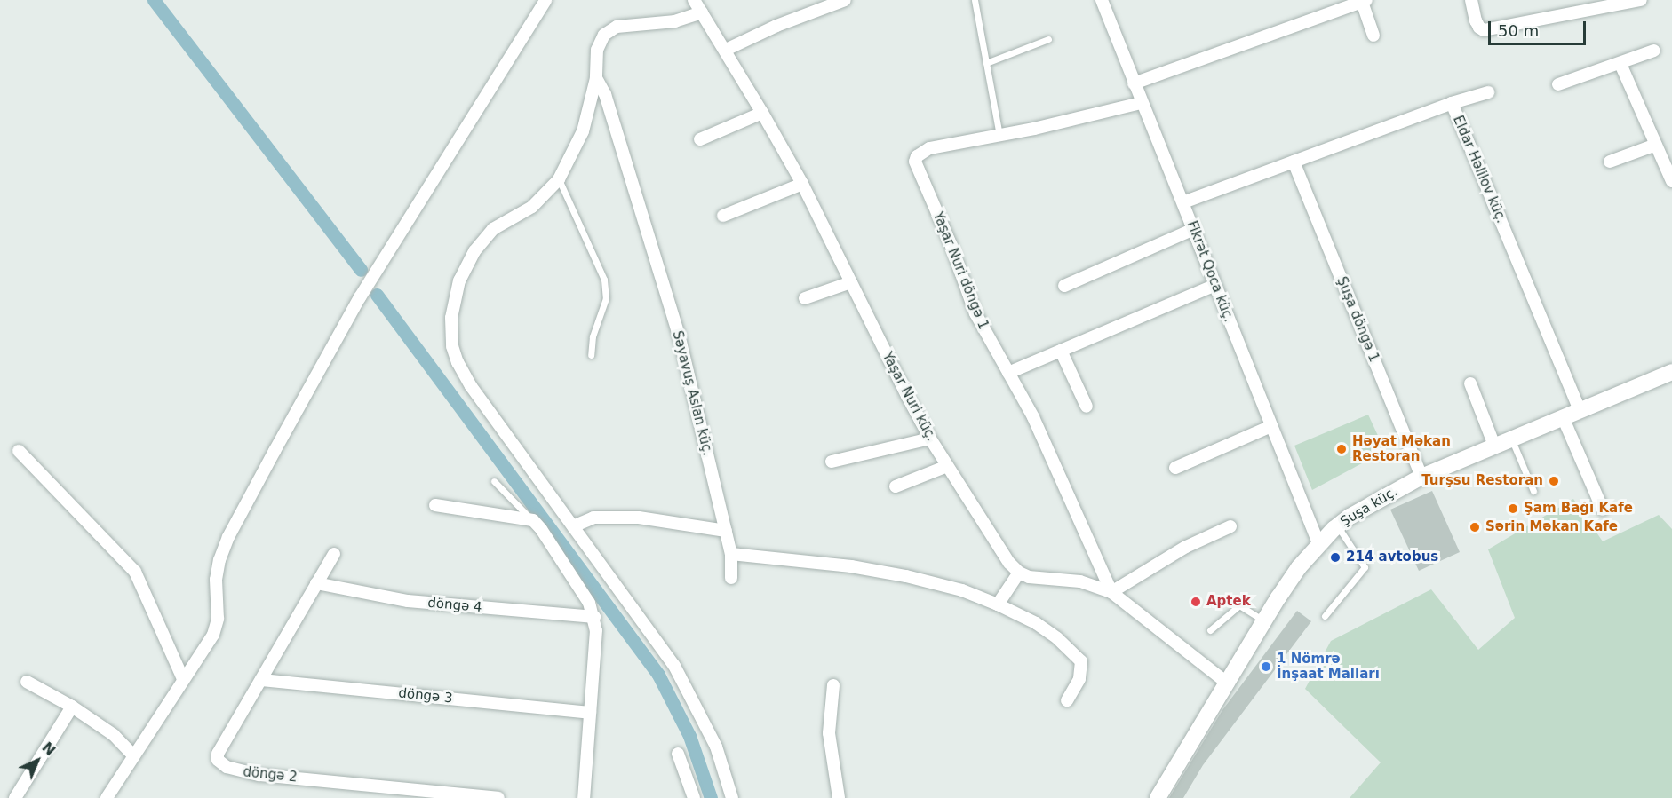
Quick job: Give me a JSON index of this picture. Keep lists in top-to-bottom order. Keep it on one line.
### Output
{"streets":{"street":["Eldar Həlilov küç.","Yaşar Nuri döngə 1","Fikrət Qoca küç.","Şuşa döngə 1","Səyavuş Aslan küç.","Yaşar Nuri küç.","Şuşa küç.","döngə 4","döngə 3","döngə 2"]},"crossings":[["Eldar Həlilov küç.","Fikrət Qoca küç."],["Eldar Həlilov küç.","Şuşa döngə 1"],["Eldar Həlilov küç.","Şuşa küç."],["Yaşar Nuri döngə 1","Fikrət Qoca küç."],["Fikrət Qoca küç.","Şuşa küç."],["Şuşa döngə 1","Şuşa küç."],["Səyavuş Aslan küç.","Yaşar Nuri küç."],["döngə 4","döngə 2"],["döngə 3","döngə 2"]],"places":["Həyat Məkan Restoran","Turşsu Restoran","Şam Bağı Kafe","Sərin Məkan Kafe","214 avtobus","Aptek","1 Nömrə İnşaat Malları"],"scale_bar":"50 m","north":"top right"}
